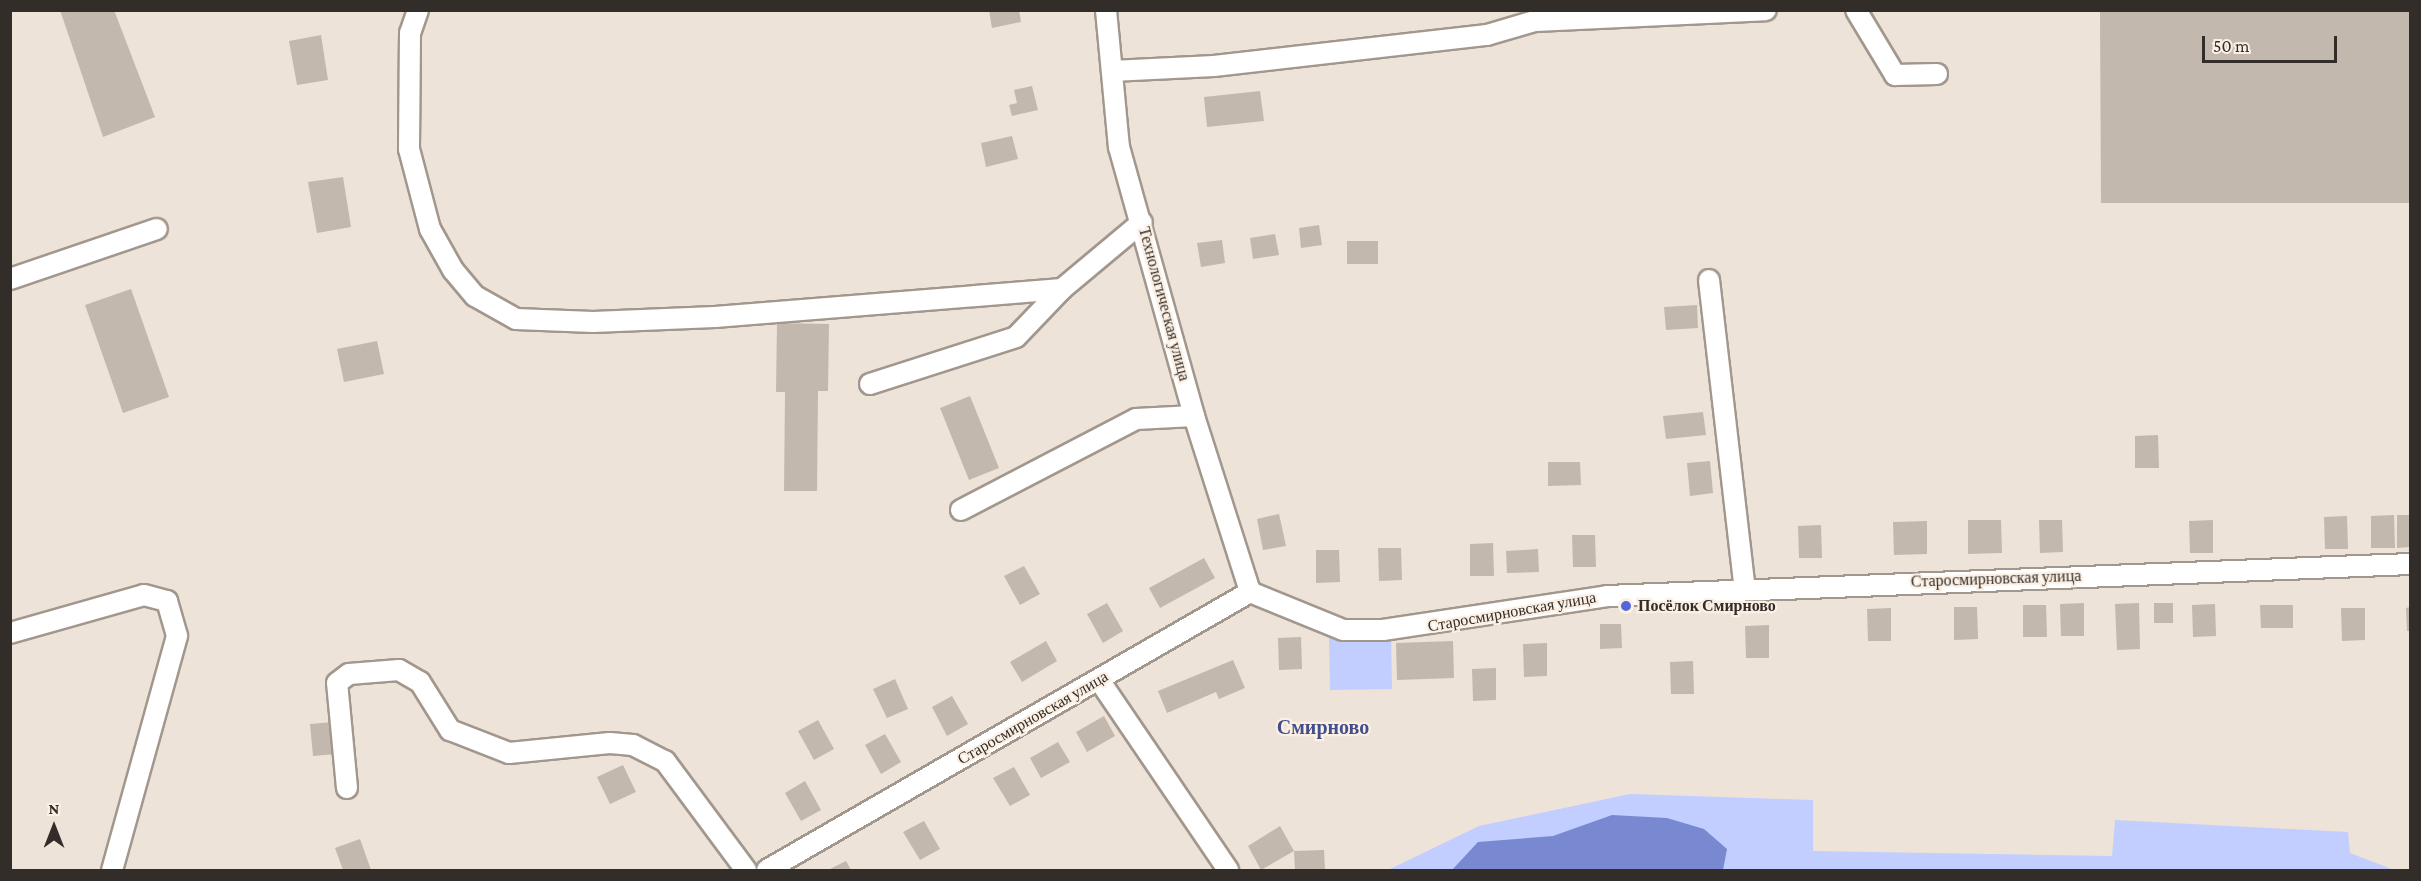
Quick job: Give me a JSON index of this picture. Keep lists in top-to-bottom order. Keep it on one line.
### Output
{"streets":{"street":["Технологическая улица","Старосмирновская улица"]},"crossings":[["Технологическая улица","Старосмирновская улица"]],"districts":["Смирново"],"places":["Посёлок Смирново"],"scale_bar":"50 m","north":"top"}
